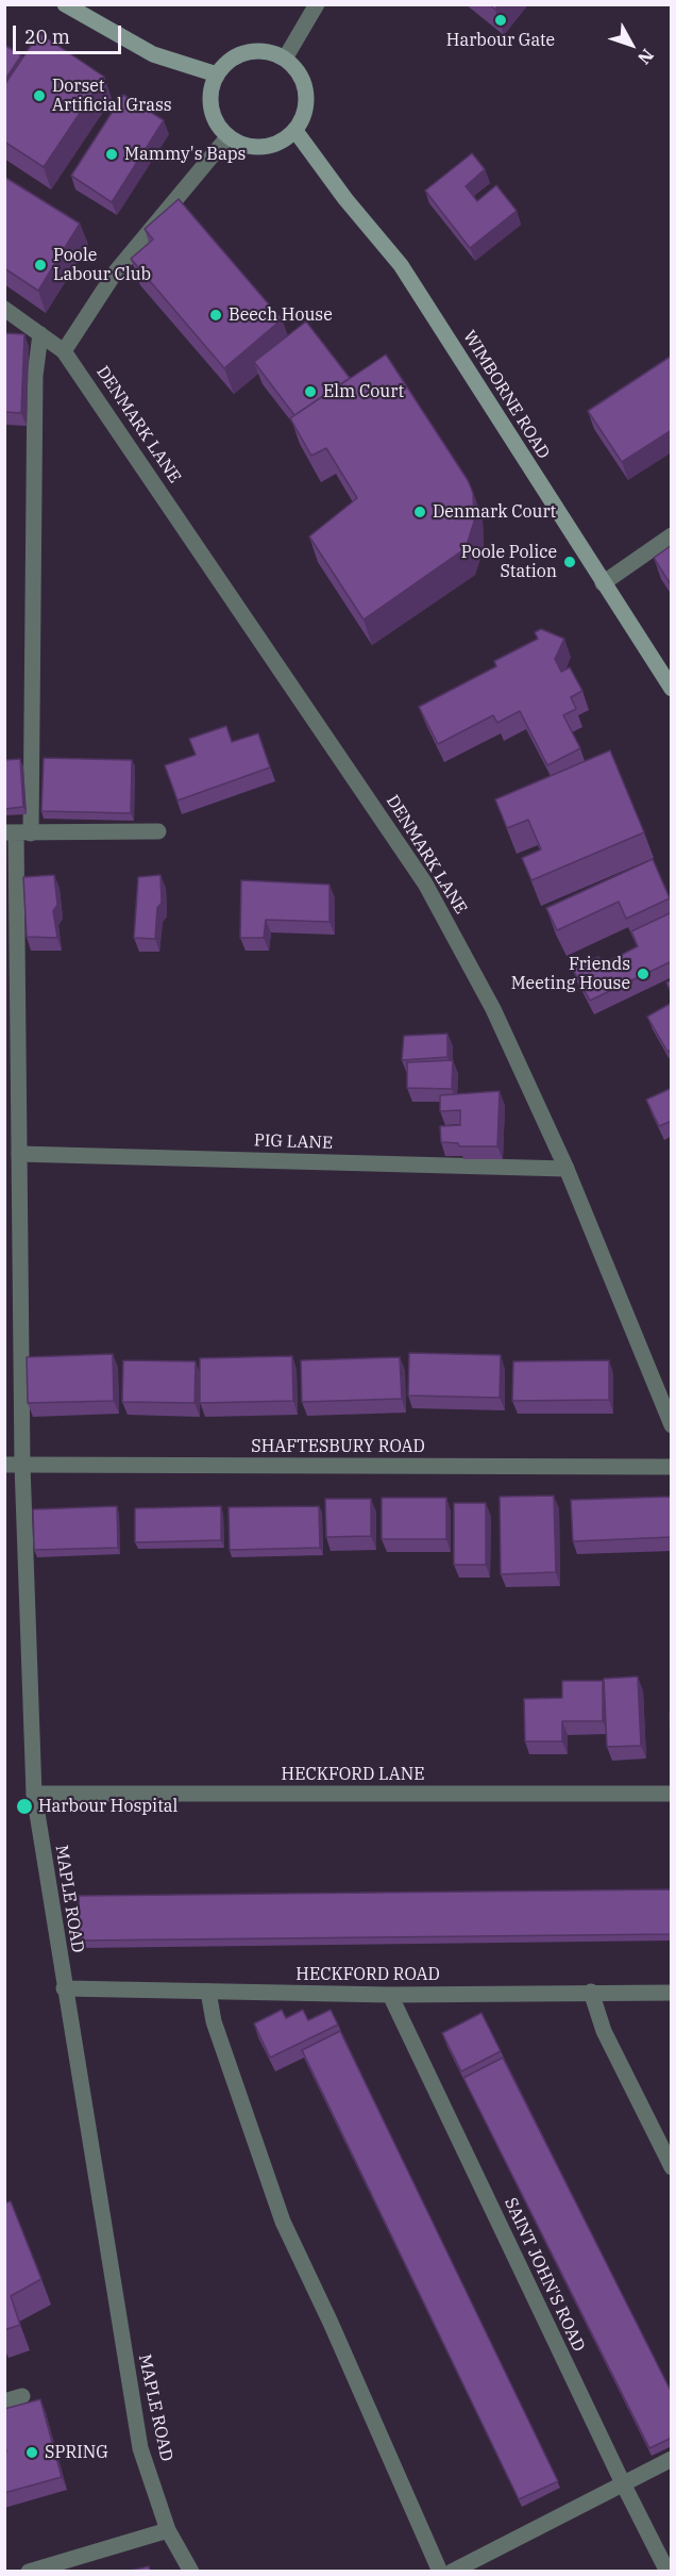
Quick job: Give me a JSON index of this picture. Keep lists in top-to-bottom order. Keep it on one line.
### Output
{"streets":{"main road":["WIMBORNE ROAD"],"street":["DENMARK LANE","PIG LANE","SHAFTESBURY ROAD","HECKFORD LANE","MAPLE ROAD","HECKFORD ROAD","SAINT JOHN'S ROAD"]},"crossings":[["DENMARK LANE","PIG LANE"],["DENMARK LANE","MAPLE ROAD"],["PIG LANE","MAPLE ROAD"],["SHAFTESBURY ROAD","MAPLE ROAD"],["HECKFORD LANE","MAPLE ROAD"],["MAPLE ROAD","HECKFORD ROAD"],["HECKFORD ROAD","SAINT JOHN'S ROAD"]],"places":["Harbour Gate","Dorset Artificial Grass","Mammy's Baps","Poole Labour Club","Beech House","Elm Court","Denmark Court","Poole Police Station","Friends Meeting House","Harbour Hospital","SPRING"],"scale_bar":"20 m","north":"bottom right"}
